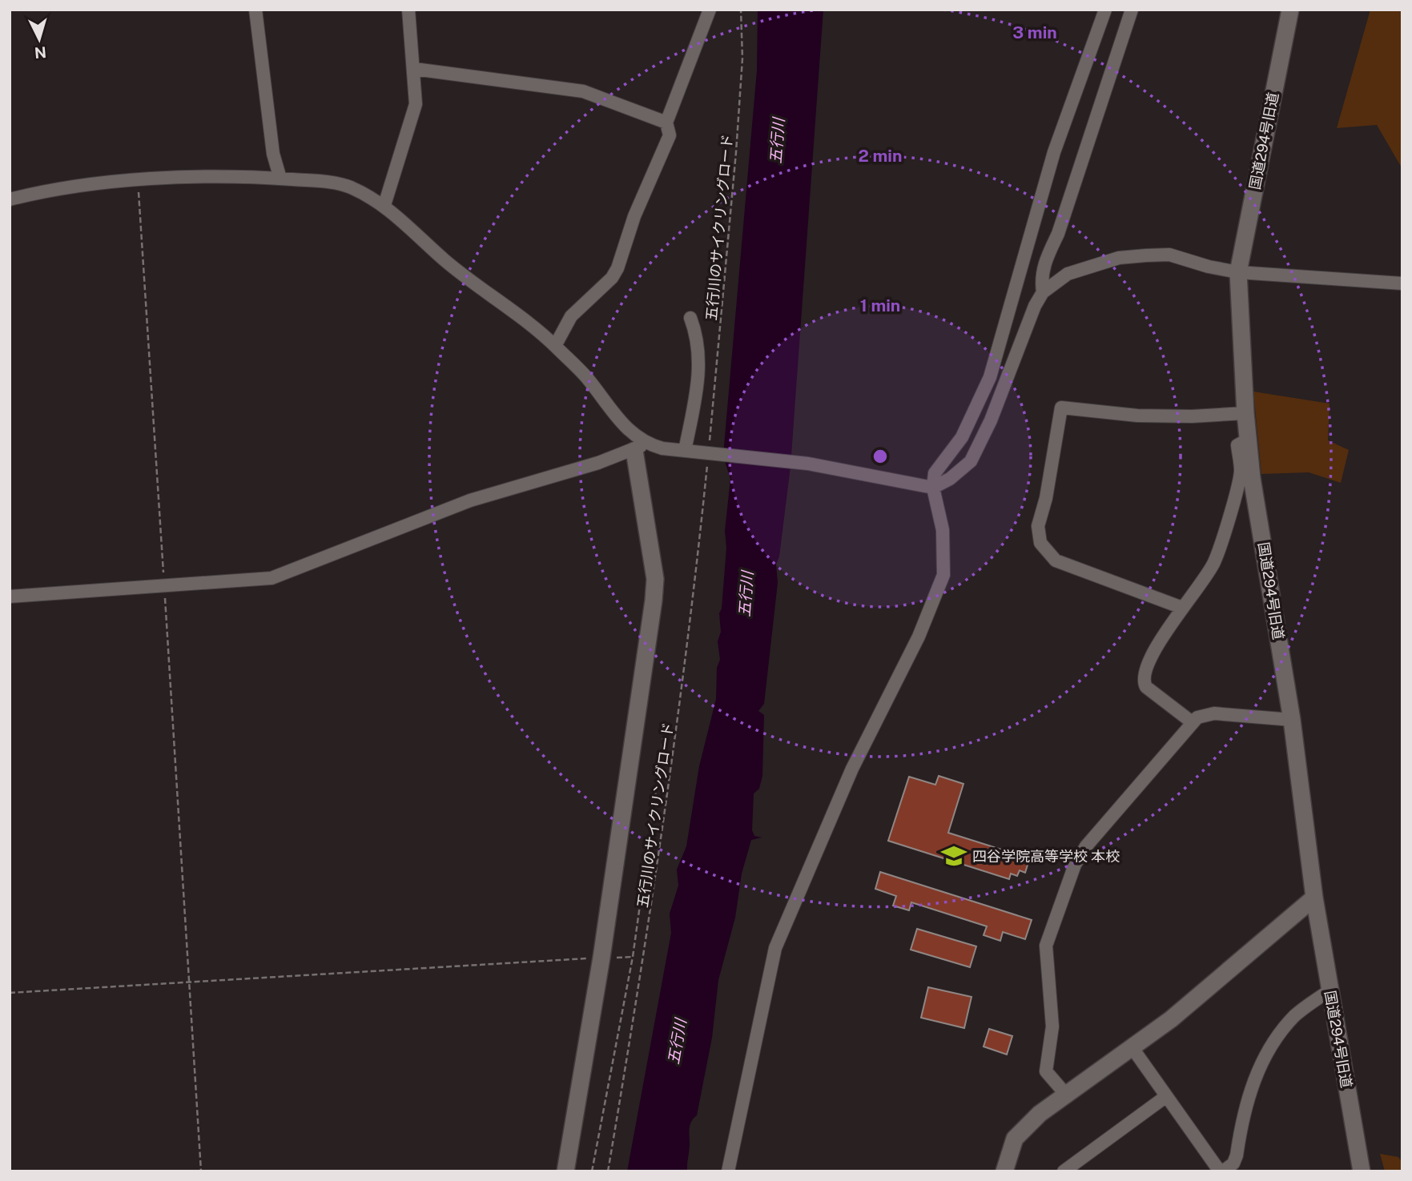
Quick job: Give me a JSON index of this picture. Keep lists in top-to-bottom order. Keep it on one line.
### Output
{"streets":{"street":["国道294号旧道"],"path":["五行川のサイクリングロード"]},"water":["五行川"],"places":{"school or university":["四谷学院高等学校 本校"]},"north":"bottom","rings":["3 min","2 min","1 min"]}
